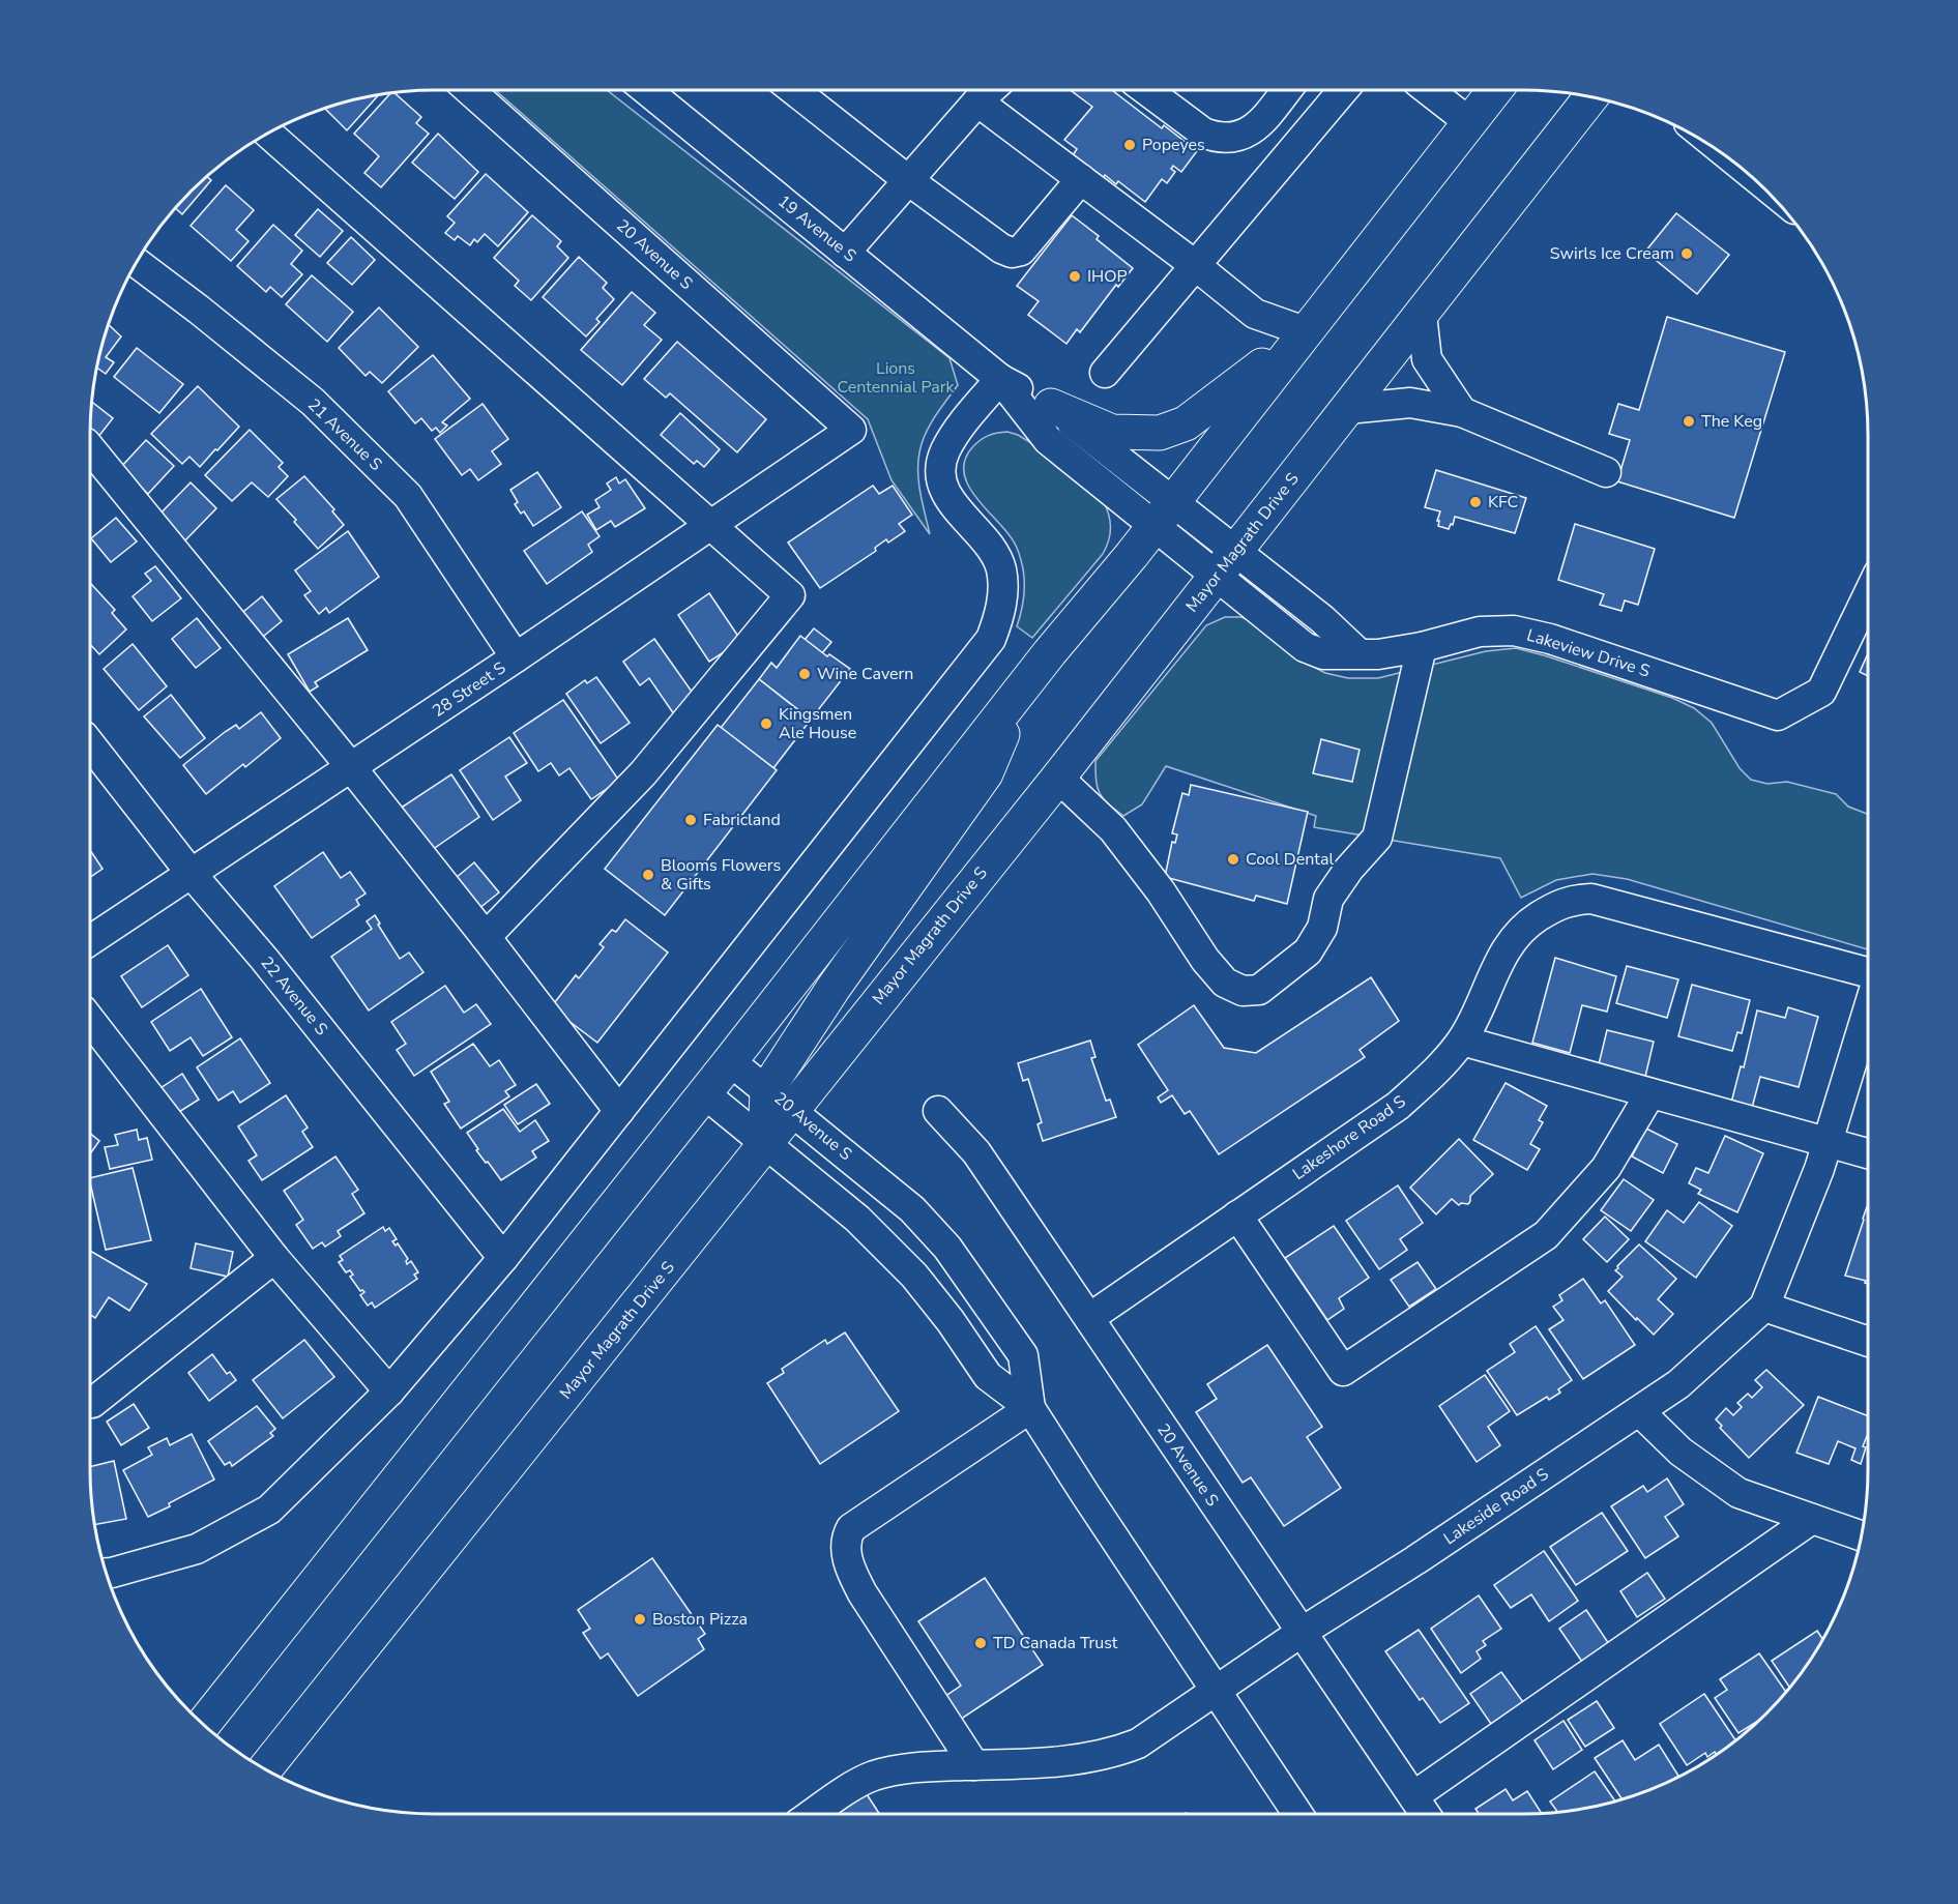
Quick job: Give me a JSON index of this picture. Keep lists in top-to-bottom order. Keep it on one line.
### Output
{"streets":{"main road":["Mayor Magrath Drive S"],"street":["19 Avenue S","20 Avenue S","21 Avenue S","Lakeview Drive S","28 Street S","22 Avenue S","Lakeshore Road S","Lakeside Road S"]},"crossings":[["19 Avenue S","Mayor Magrath Drive S"],["19 Avenue S","Lakeview Drive S"],["20 Avenue S","Mayor Magrath Drive S"],["20 Avenue S","28 Street S"],["20 Avenue S","Lakeshore Road S"],["20 Avenue S","Lakeside Road S"],["21 Avenue S","28 Street S"],["Mayor Magrath Drive S","Lakeview Drive S"],["28 Street S","22 Avenue S"]],"parks":["Lions Centennial Park"],"places":["Popeyes","Swirls Ice Cream","IHOP","The Keg","KFC","Wine Cavern","Kingsmen Ale House","Fabricland","Cool Dental","Blooms Flowers & Gifts","Boston Pizza","TD Canada Trust"]}
